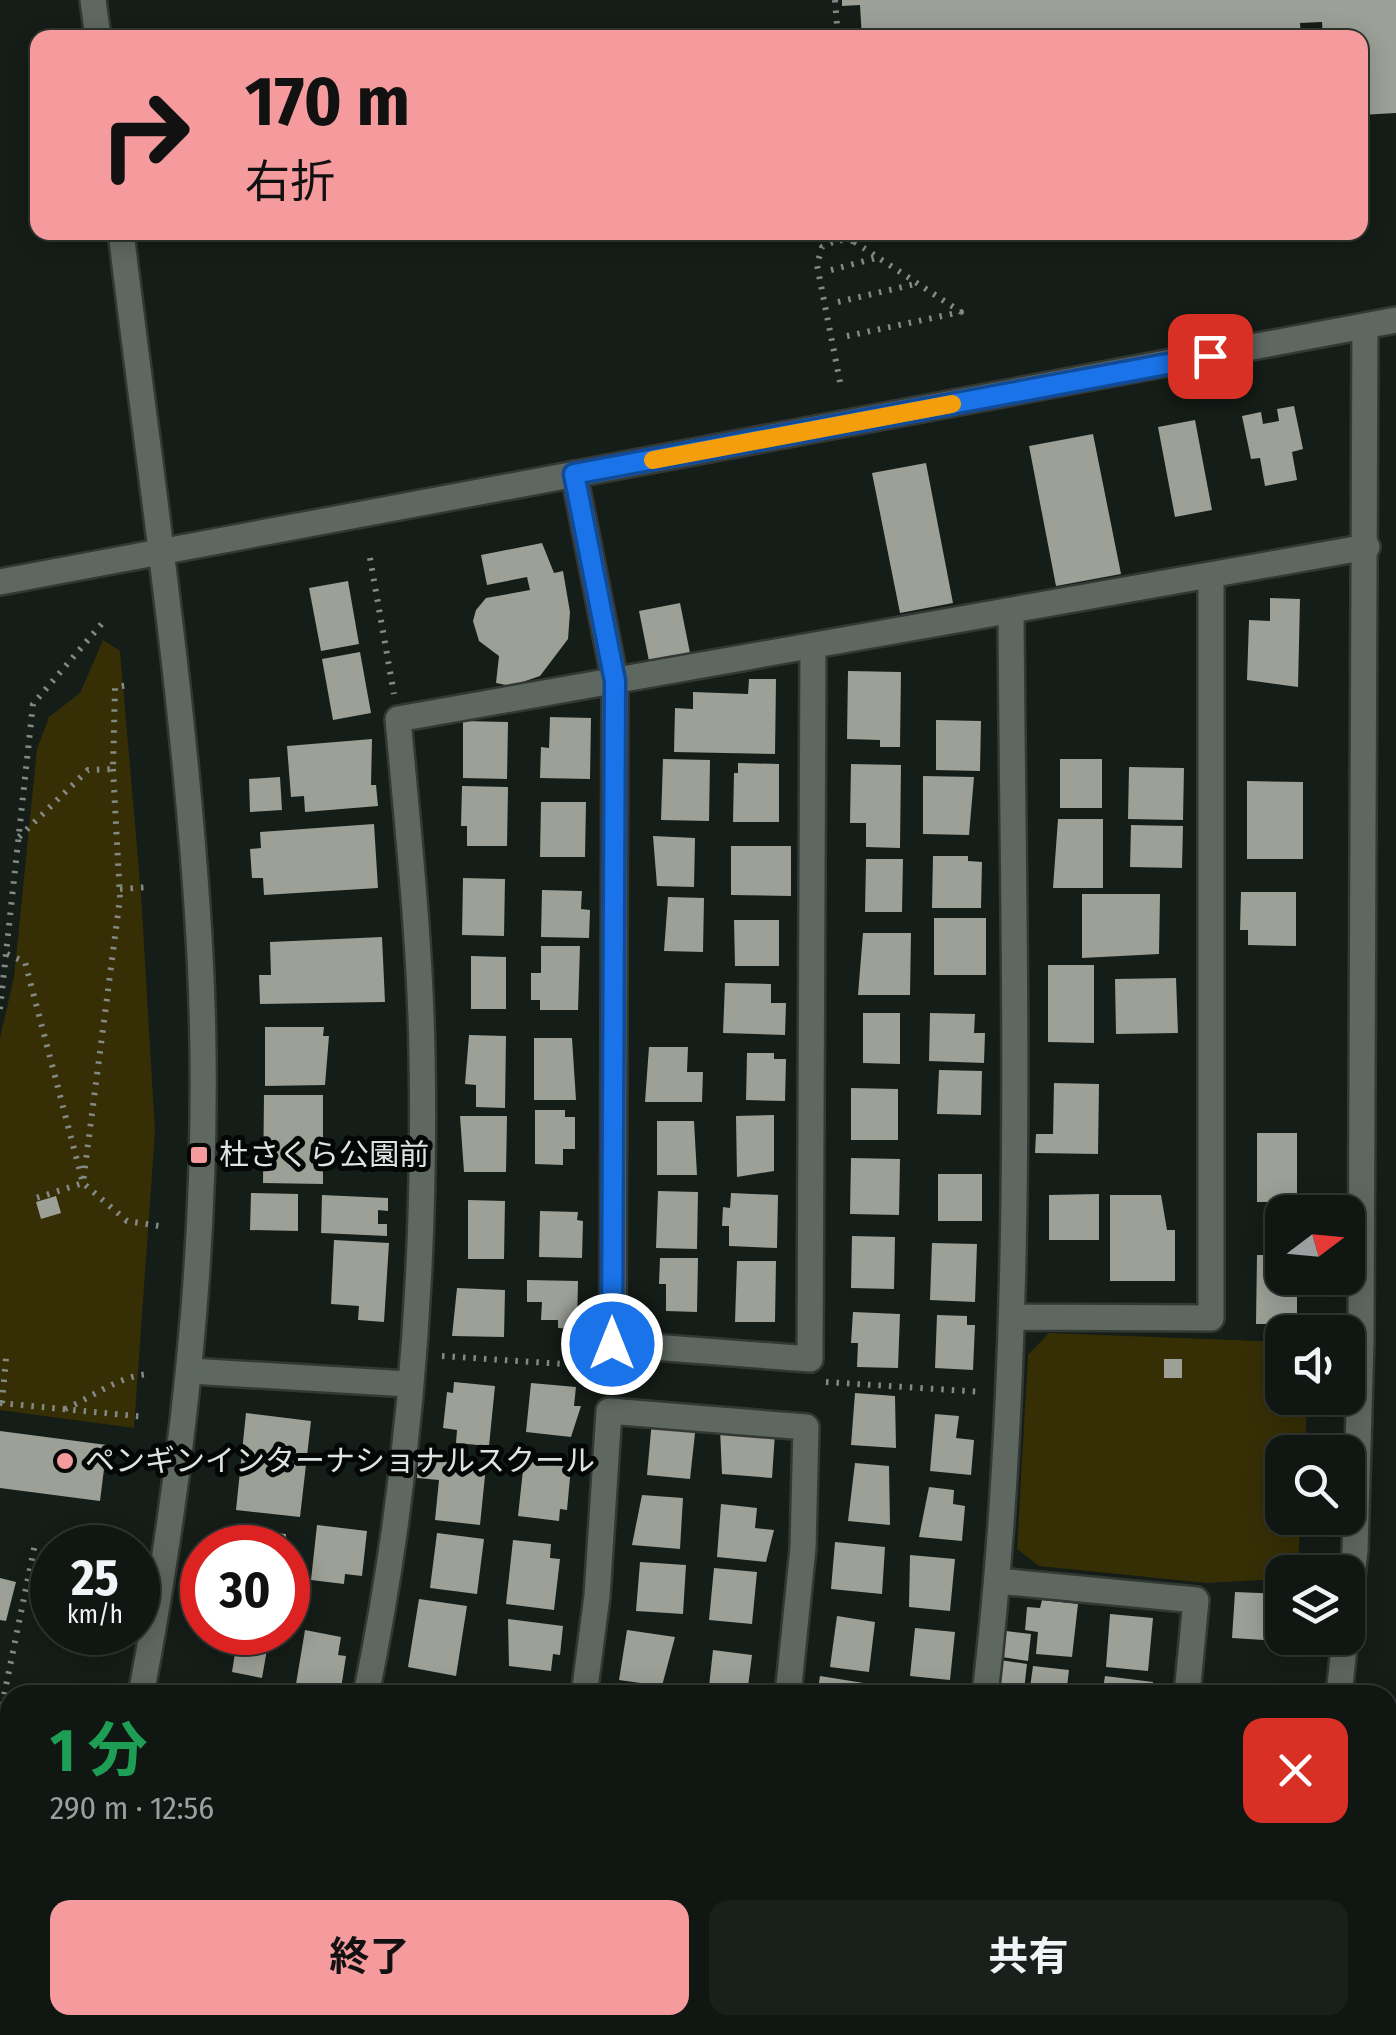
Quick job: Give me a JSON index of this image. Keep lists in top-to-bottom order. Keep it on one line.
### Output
{"places":{"transit":["杜さくら公園前"],"other":["ペンギンインターナショナルスクール"]},"north":"right","page":{"turn":["170 m","右折"],"speed":"25 km/h","limit":"30","heading":["1 分","290 m · 12:56"],"buttons":["終了","共有"]}}
